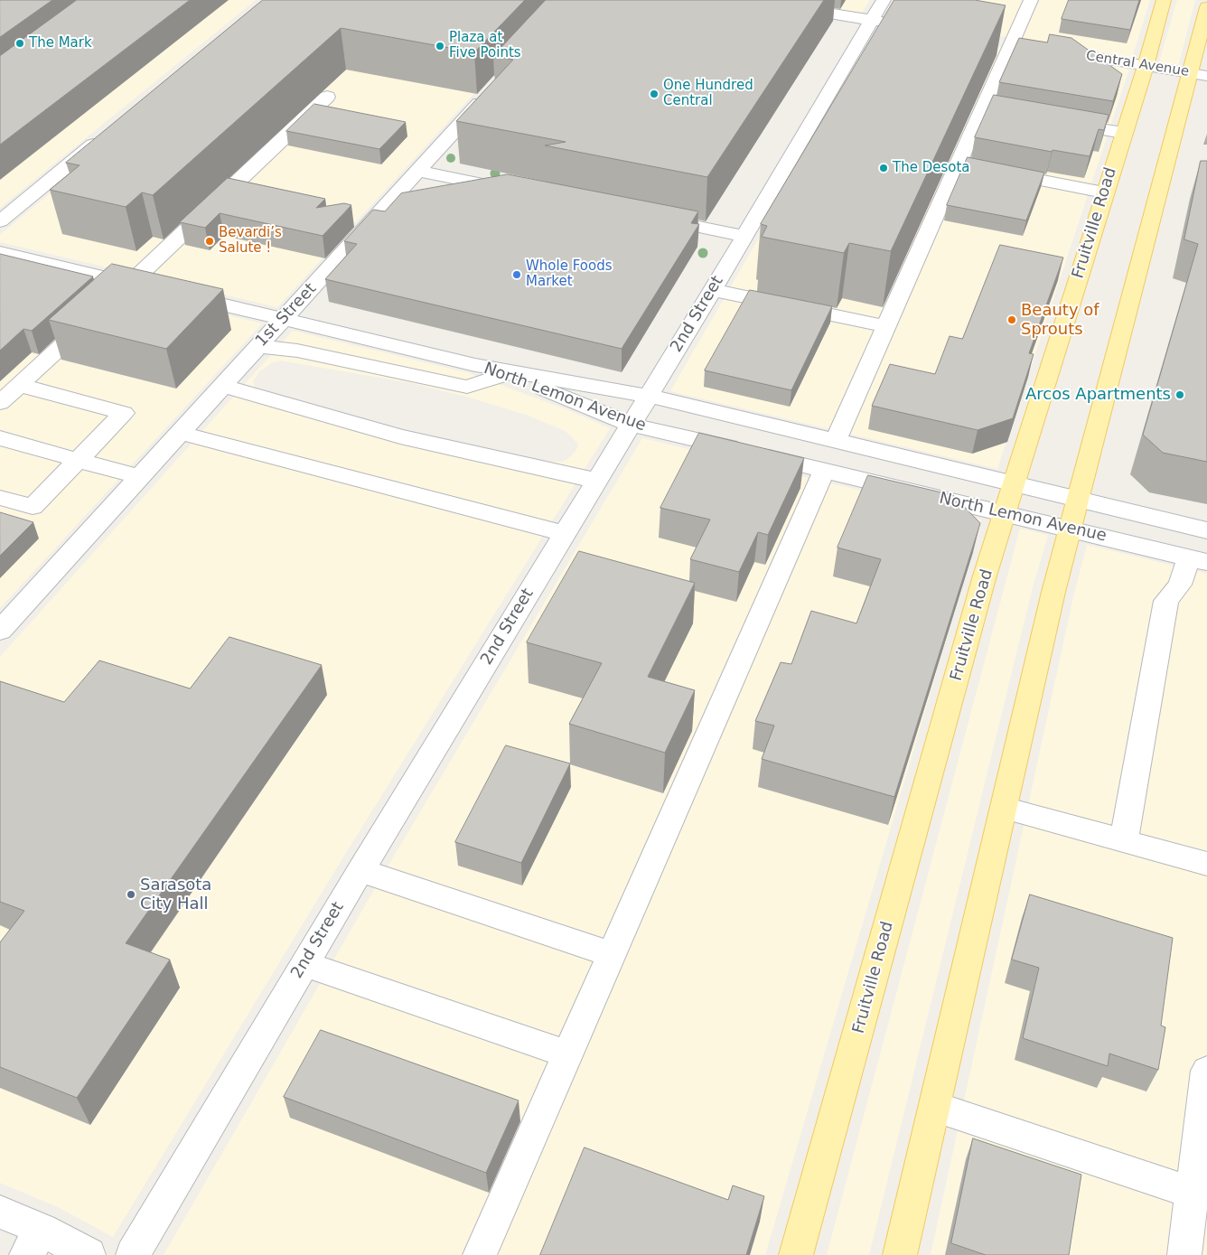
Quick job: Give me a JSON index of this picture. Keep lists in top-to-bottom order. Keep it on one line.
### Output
{"streets":{"main road":["Fruitville Road"],"street":["Central Avenue","2nd Street","1st Street","North Lemon Avenue"]},"crossings":[["Central Avenue","Fruitville Road"],["Fruitville Road","North Lemon Avenue"],["2nd Street","North Lemon Avenue"]],"places":["The Mark","Plaza at Five Points","One Hundred Central","The Desota","Bevardi’s Salute !","Whole Foods Market","Beauty of Sprouts","Arcos Apartments","Sarasota City Hall"]}
